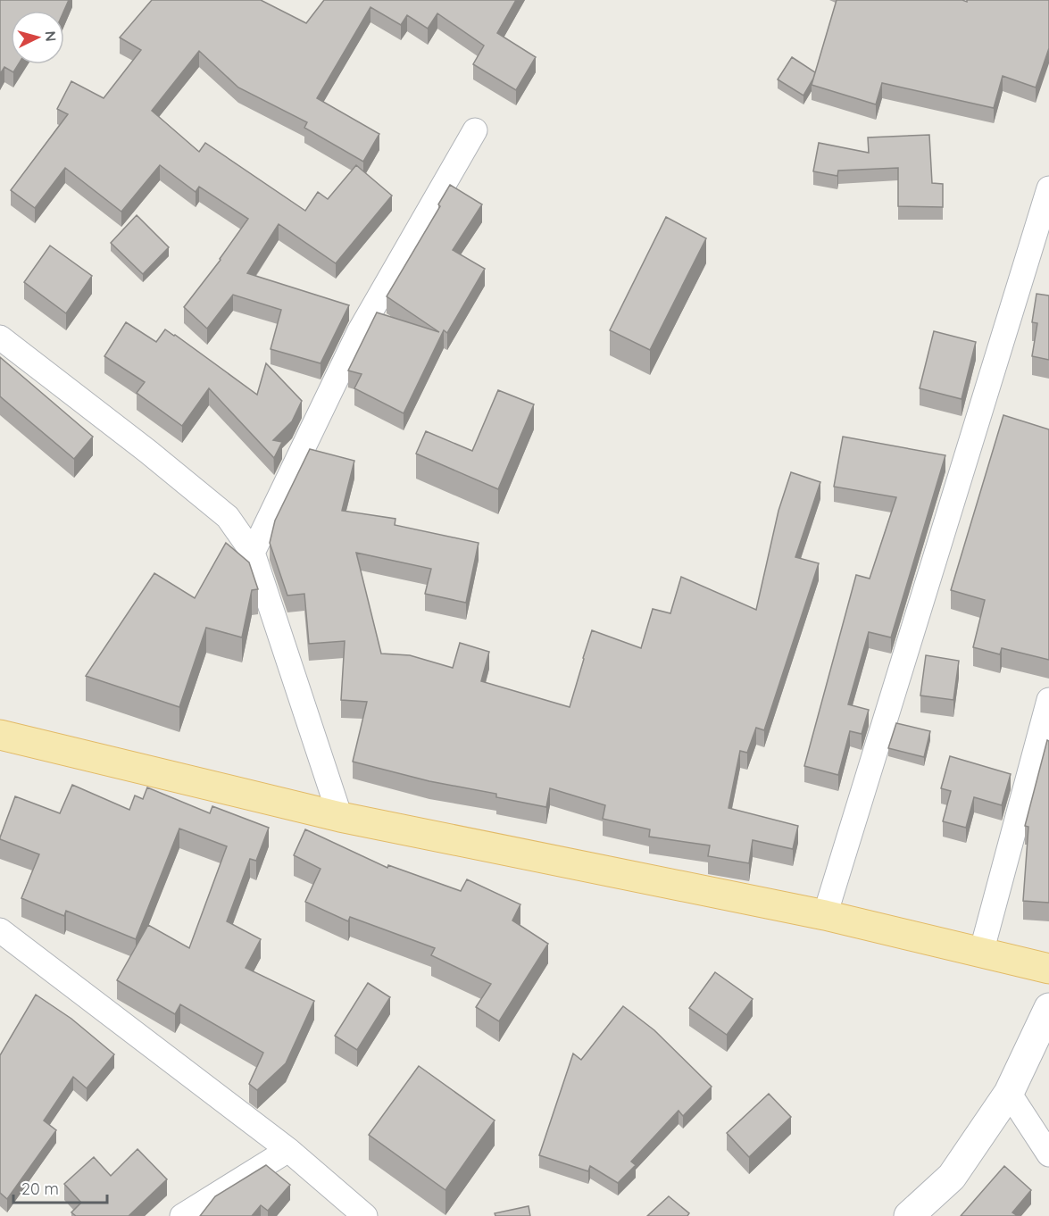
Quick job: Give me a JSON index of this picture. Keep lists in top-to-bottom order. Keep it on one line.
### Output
{"scale_bar":"20 m","north":"right"}
